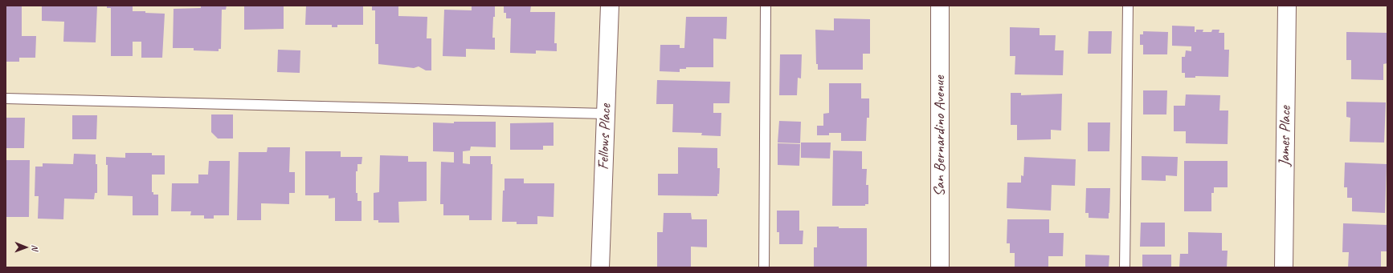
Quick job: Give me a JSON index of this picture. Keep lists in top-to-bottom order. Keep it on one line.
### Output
{"streets":{"street":["San Bernardino Avenue","James Place","Fellows Place"]},"north":"right"}
